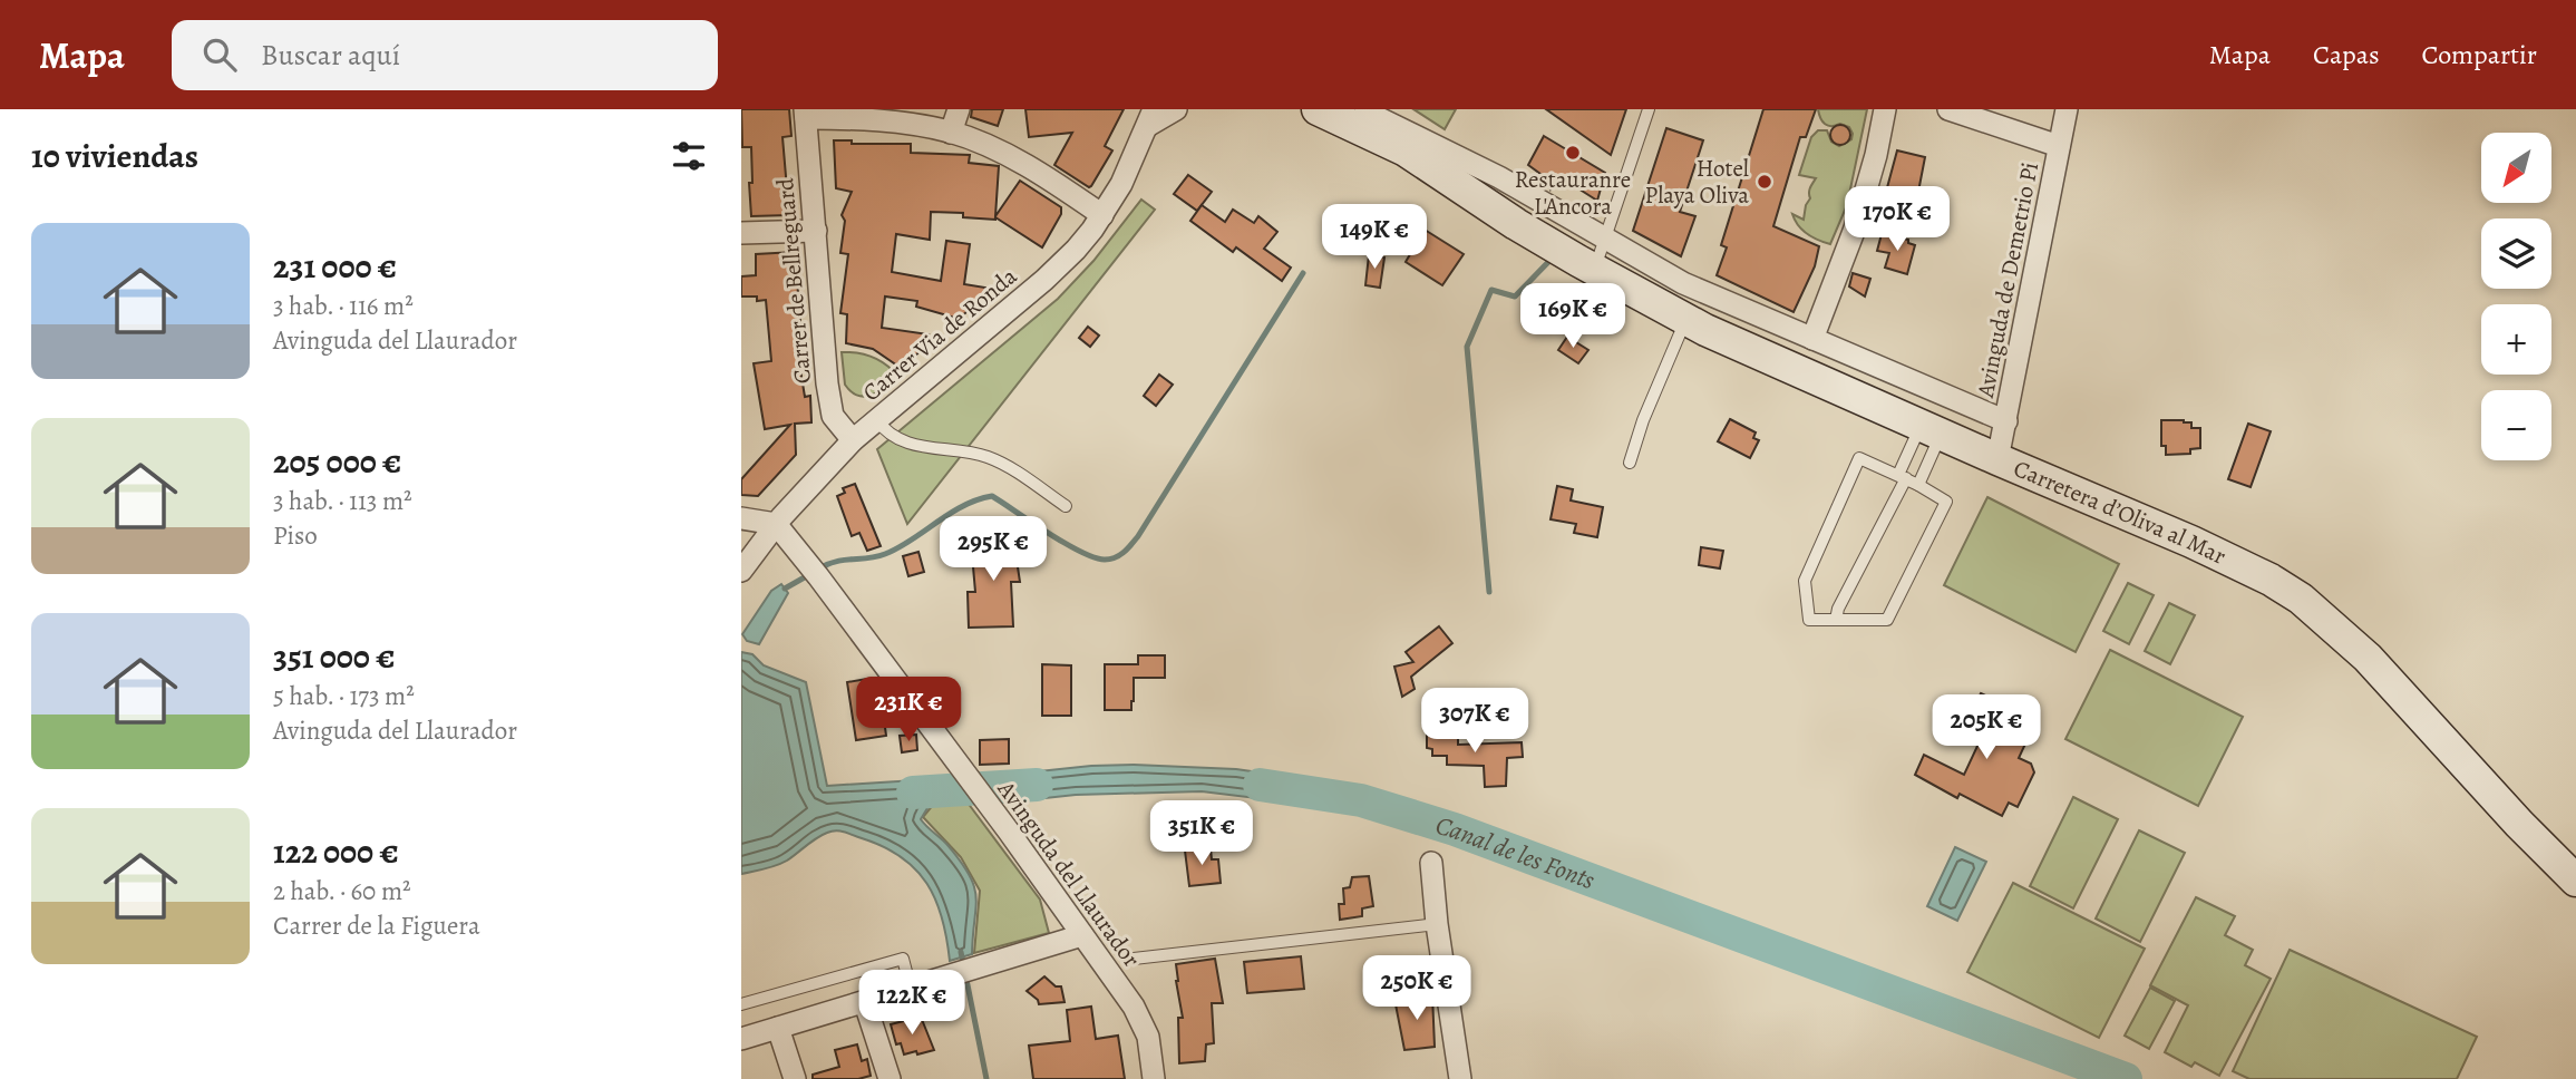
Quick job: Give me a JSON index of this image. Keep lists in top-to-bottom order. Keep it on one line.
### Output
{"streets":{"street":["Avinguda de Demetrio Pi","Carrer de Bellreguard","Carrer Via de Ronda","Carretera d’Oliva al Mar","Avinguda del Llaurador"]},"crossings":[["Avinguda de Demetrio Pi","Carretera d’Oliva al Mar"],["Carrer de Bellreguard","Carrer Via de Ronda"],["Carrer Via de Ronda","Avinguda del Llaurador"]],"water":["Canal de les Fonts"],"places":["Restauranre L'Ancora","Hotel Playa Oliva"],"north":"bottom left","page":{"header":"Mapa","search":"Buscar aquí","nav":["Mapa","Capas","Compartir"],"heading":"10 viviendas","map_buttons":["+","−"],"price":["170K €","149K €","169K €","295K €","231K €","307K €","205K €","351K €","250K €","122K €"],"list":[{"name":"231 000 €","note":"3 hab. · 116 m² · Avinguda del Llaurador"},{"name":"205 000 €","note":"3 hab. · 113 m² · Piso"},{"name":"351 000 €","note":"5 hab. · 173 m² · Avinguda del Llaurador"},{"name":"122 000 €","note":"2 hab. · 60 m² · Carrer de la Figuera"}]}}
